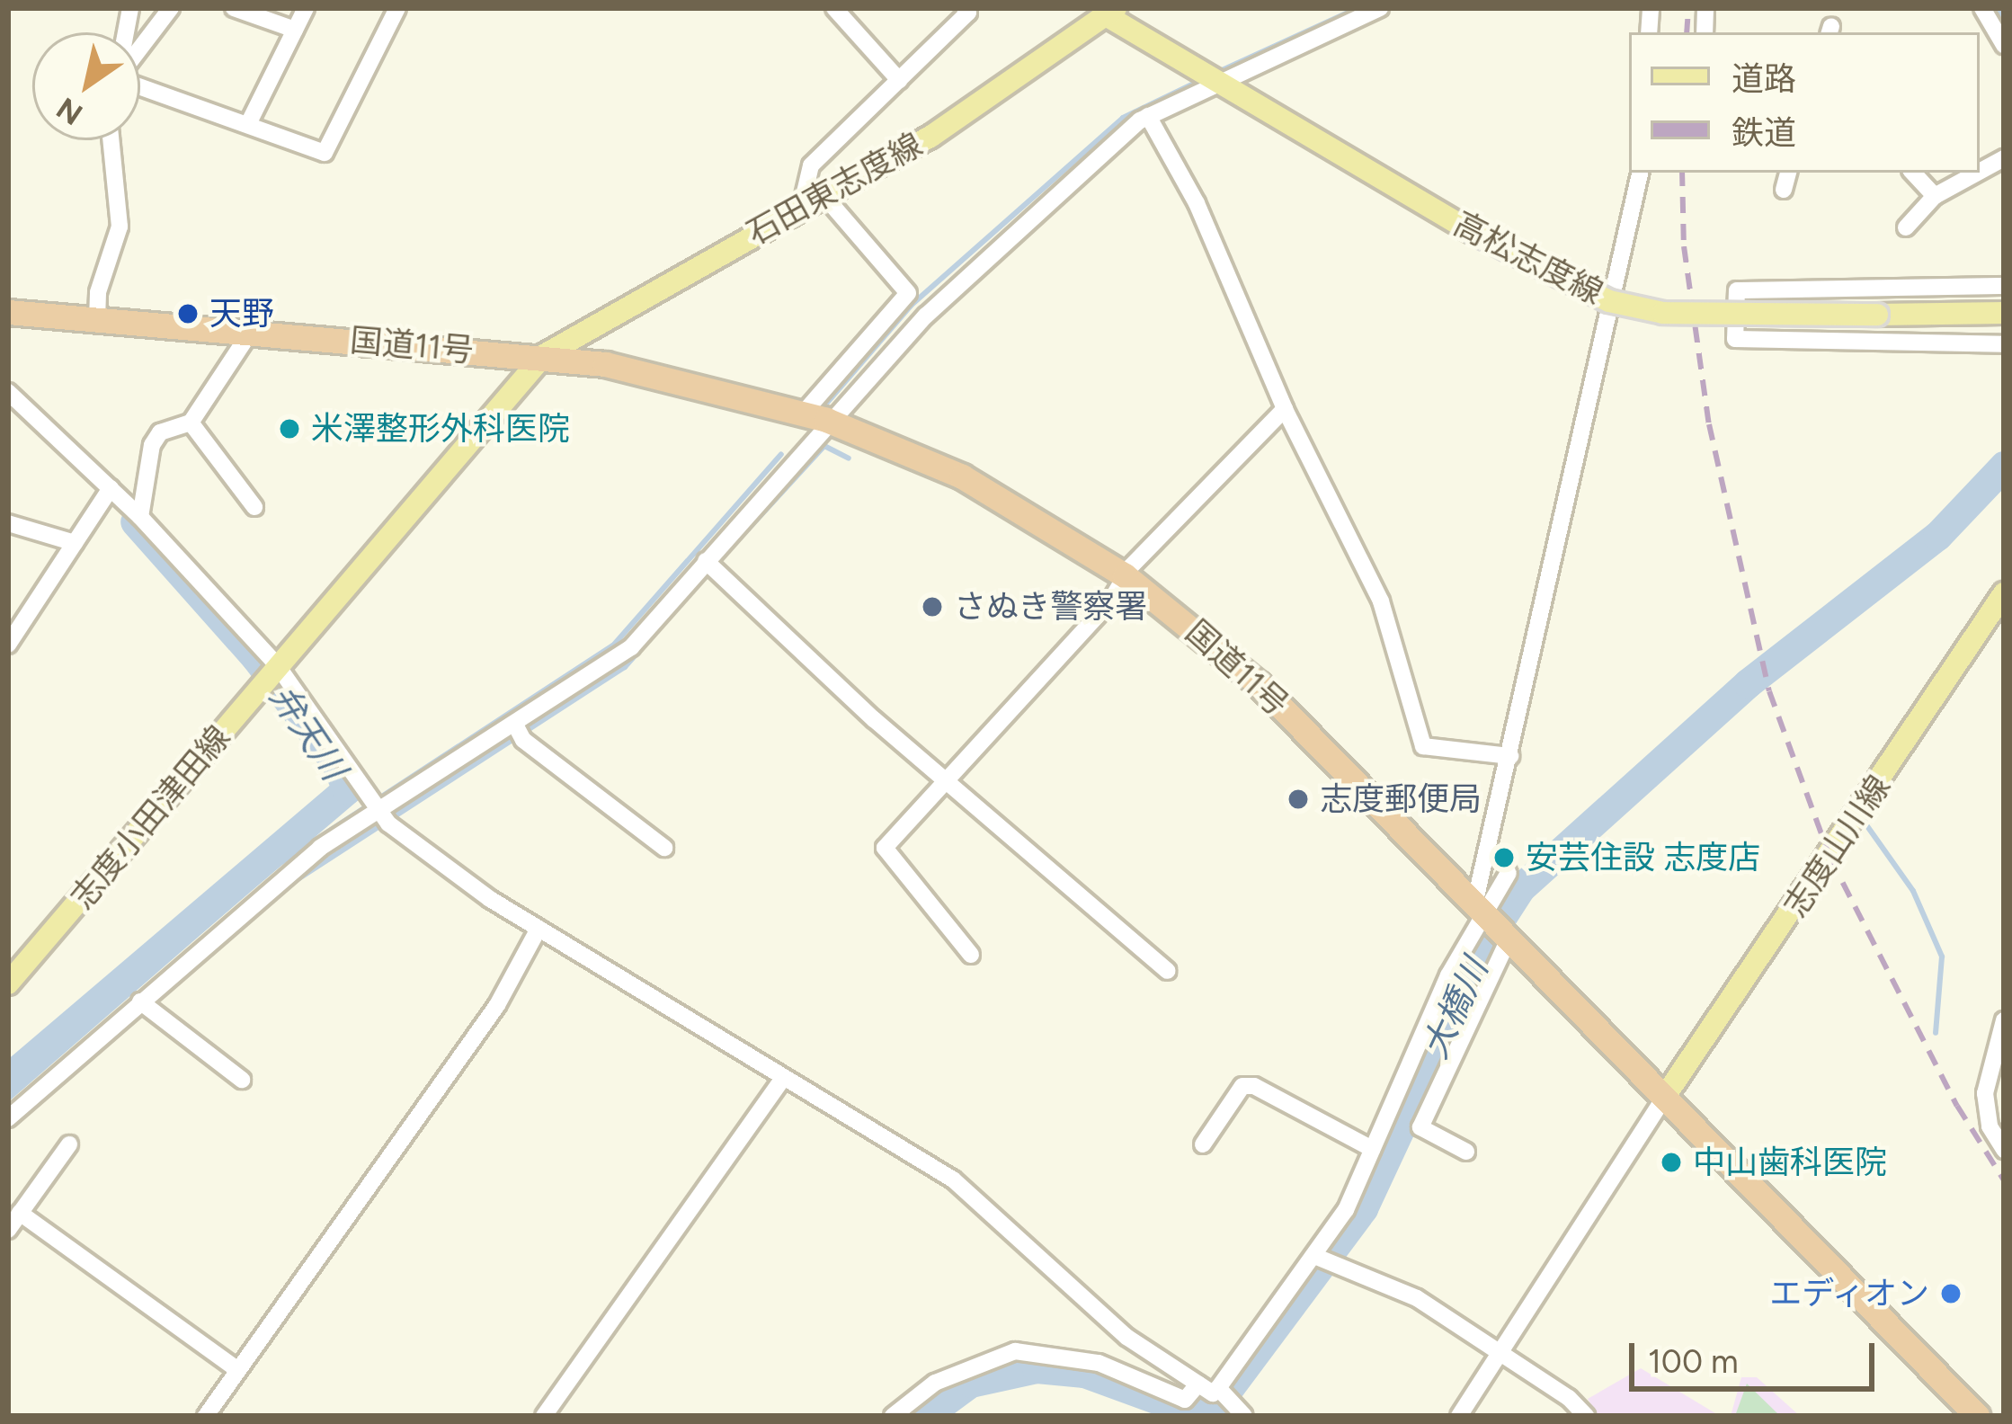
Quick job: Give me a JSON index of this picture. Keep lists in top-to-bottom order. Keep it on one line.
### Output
{"streets":{"highway":["国道11号"],"main road":["石田東志度線","高松志度線","志度小田津田線","志度山川線"]},"crossings":[["石田東志度線","高松志度線"],["石田東志度線","国道11号"],["石田東志度線","志度小田津田線"],["国道11号","志度小田津田線"],["国道11号","志度山川線"]],"water":["弁天川","大橋川"],"places":["天野","米澤整形外科医院","さぬき警察署","志度郵便局","安芸住設 志度店","中山歯科医院","エディオン"],"legend":["道路","鉄道"],"scale_bar":"100 m","north":"bottom left"}
